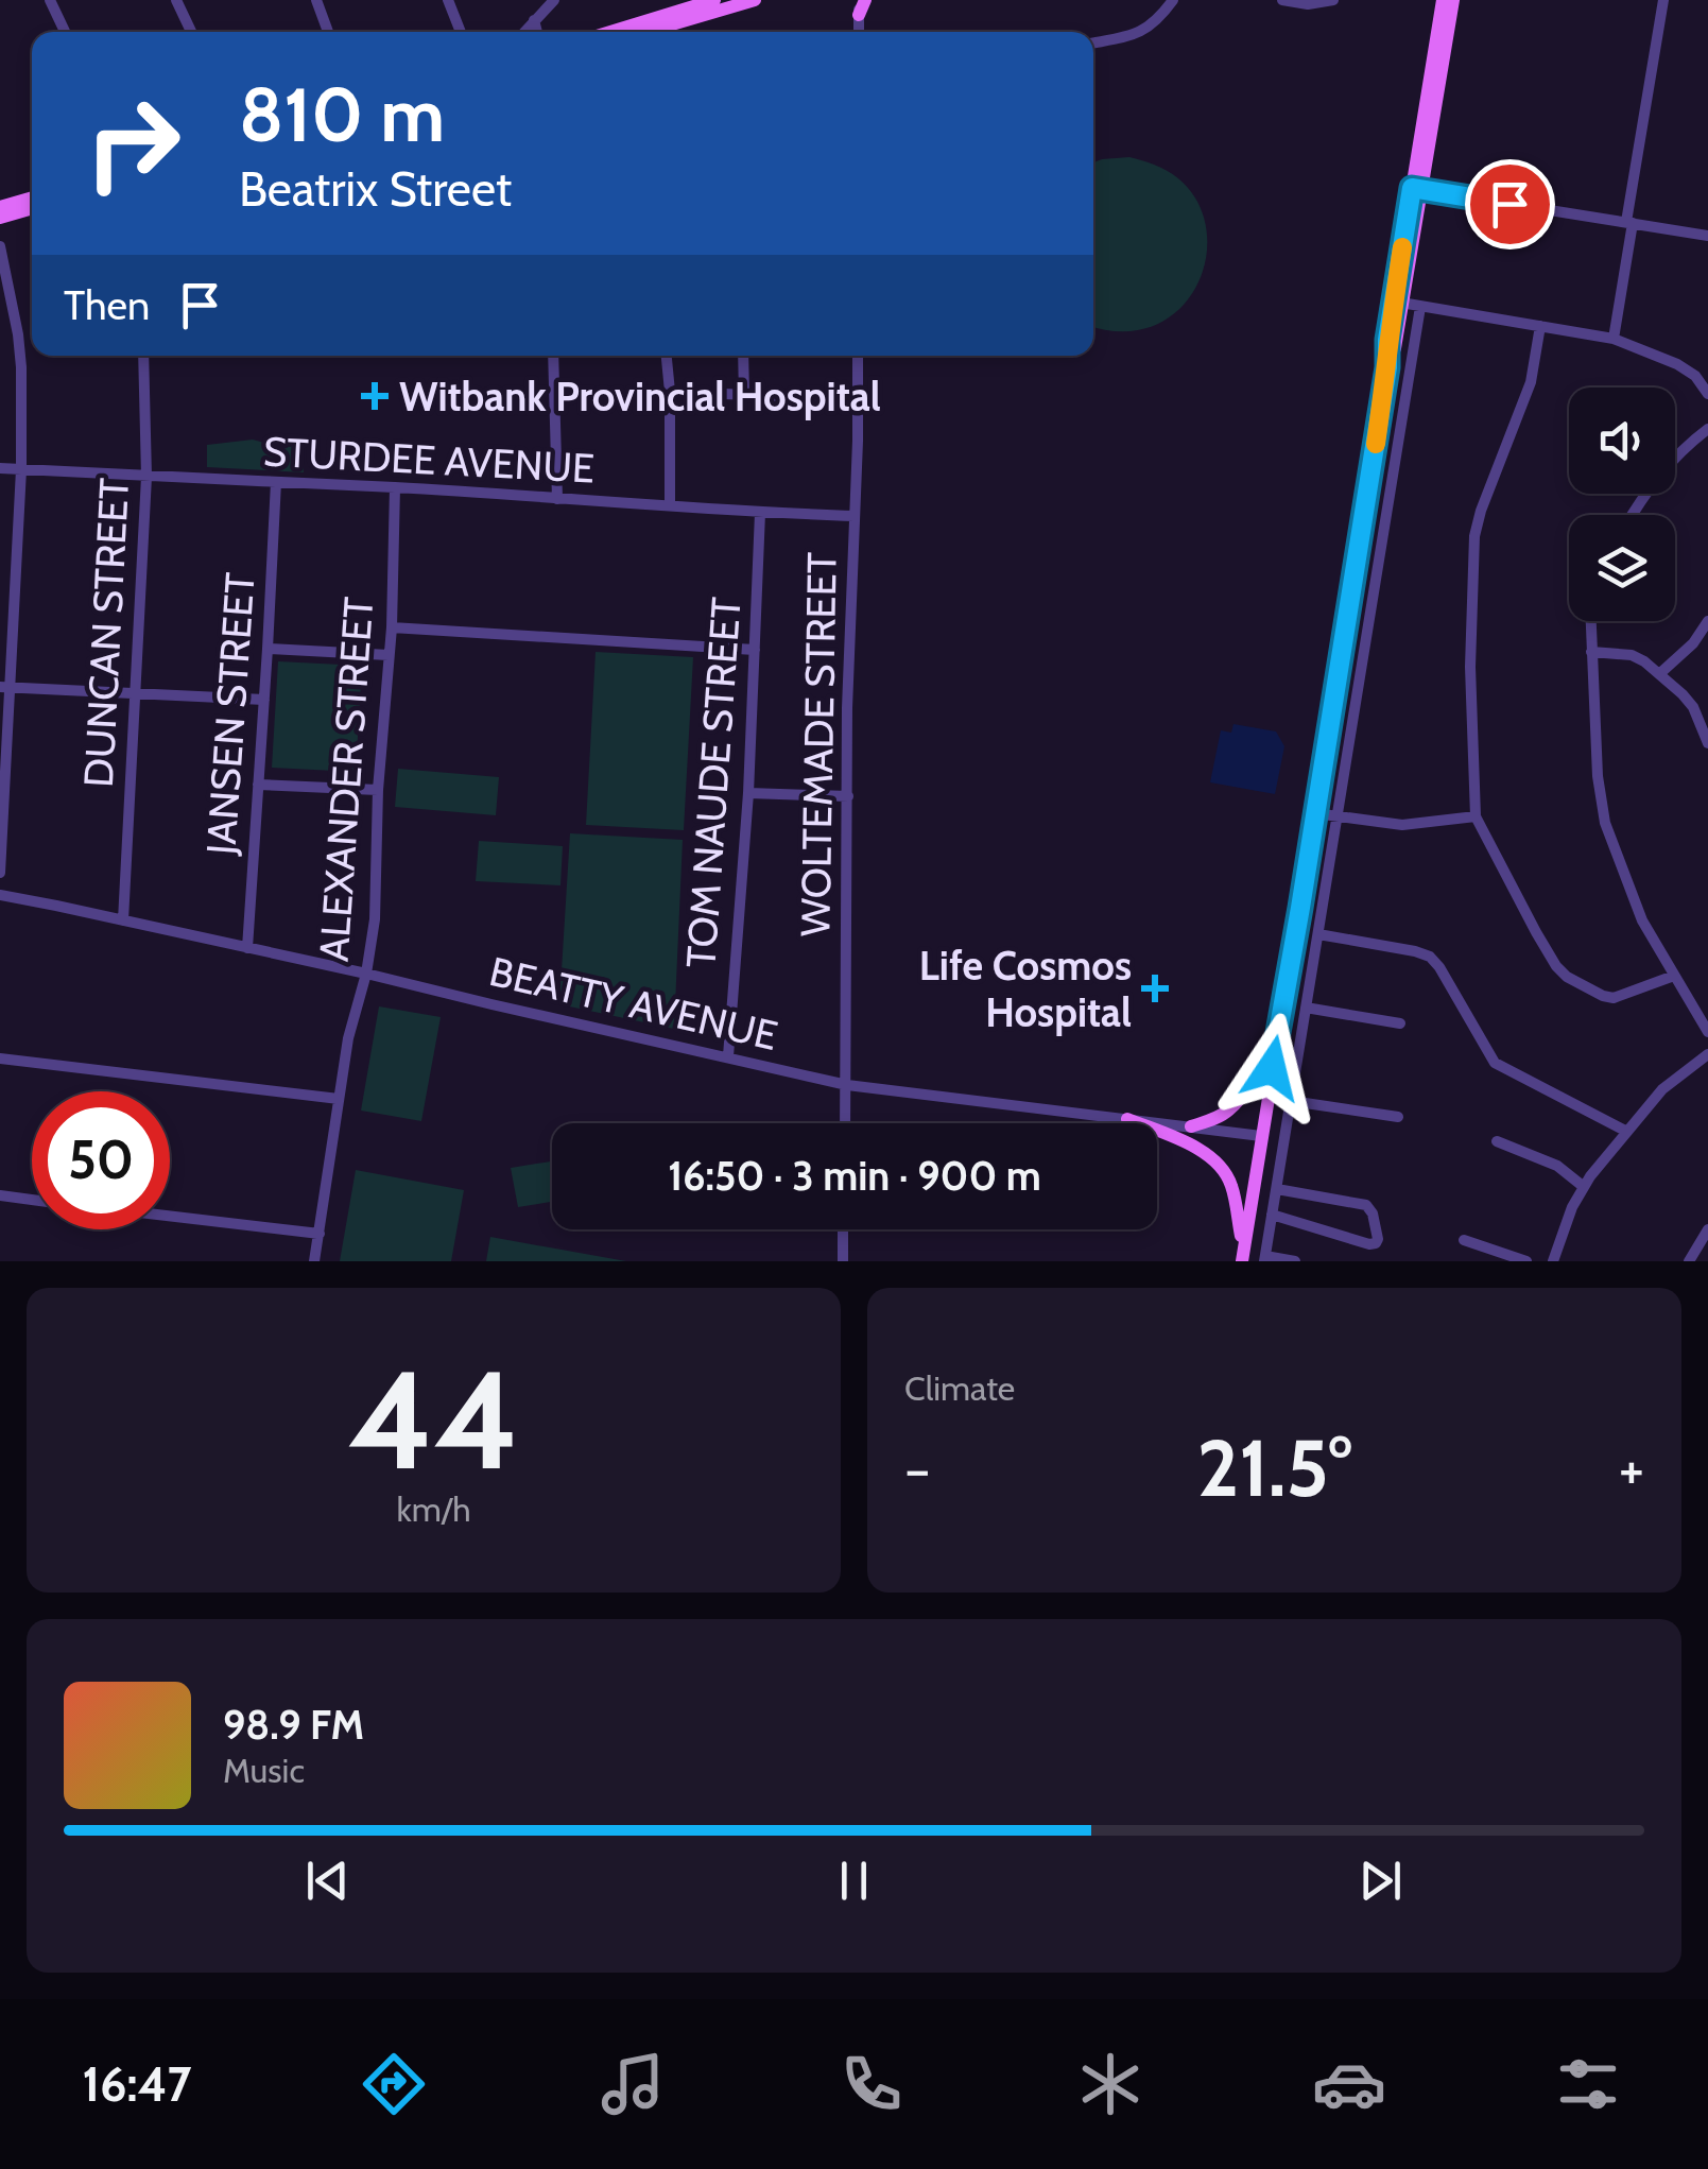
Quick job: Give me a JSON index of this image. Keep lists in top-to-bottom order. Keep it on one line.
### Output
{"streets":{"street":["STURDEE AVENUE","DUNCAN STREET","JANSEN STREET","WOLTEMADE STREET","ALEXANDER STREET","TOM NAUDE STREET","BEATTY AVENUE"]},"crossings":[["STURDEE AVENUE","DUNCAN STREET"],["STURDEE AVENUE","JANSEN STREET"],["STURDEE AVENUE","WOLTEMADE STREET"],["STURDEE AVENUE","ALEXANDER STREET"],["STURDEE AVENUE","TOM NAUDE STREET"],["DUNCAN STREET","BEATTY AVENUE"],["JANSEN STREET","BEATTY AVENUE"],["WOLTEMADE STREET","BEATTY AVENUE"],["ALEXANDER STREET","BEATTY AVENUE"],["TOM NAUDE STREET","BEATTY AVENUE"]],"places":{"health":["Witbank Provincial Hospital","Life Cosmos Hospital"]},"page":{"turn":["810 m","Beatrix Street"],"then":"Then","limit":"50","trip":"16:50 · 3 min · 900 m","tile":[["44","km/h"],"Climate"],"heat":["−","21.5°","+"],"song":["98.9 FM","Music"],"tabs":"16:47"}}
